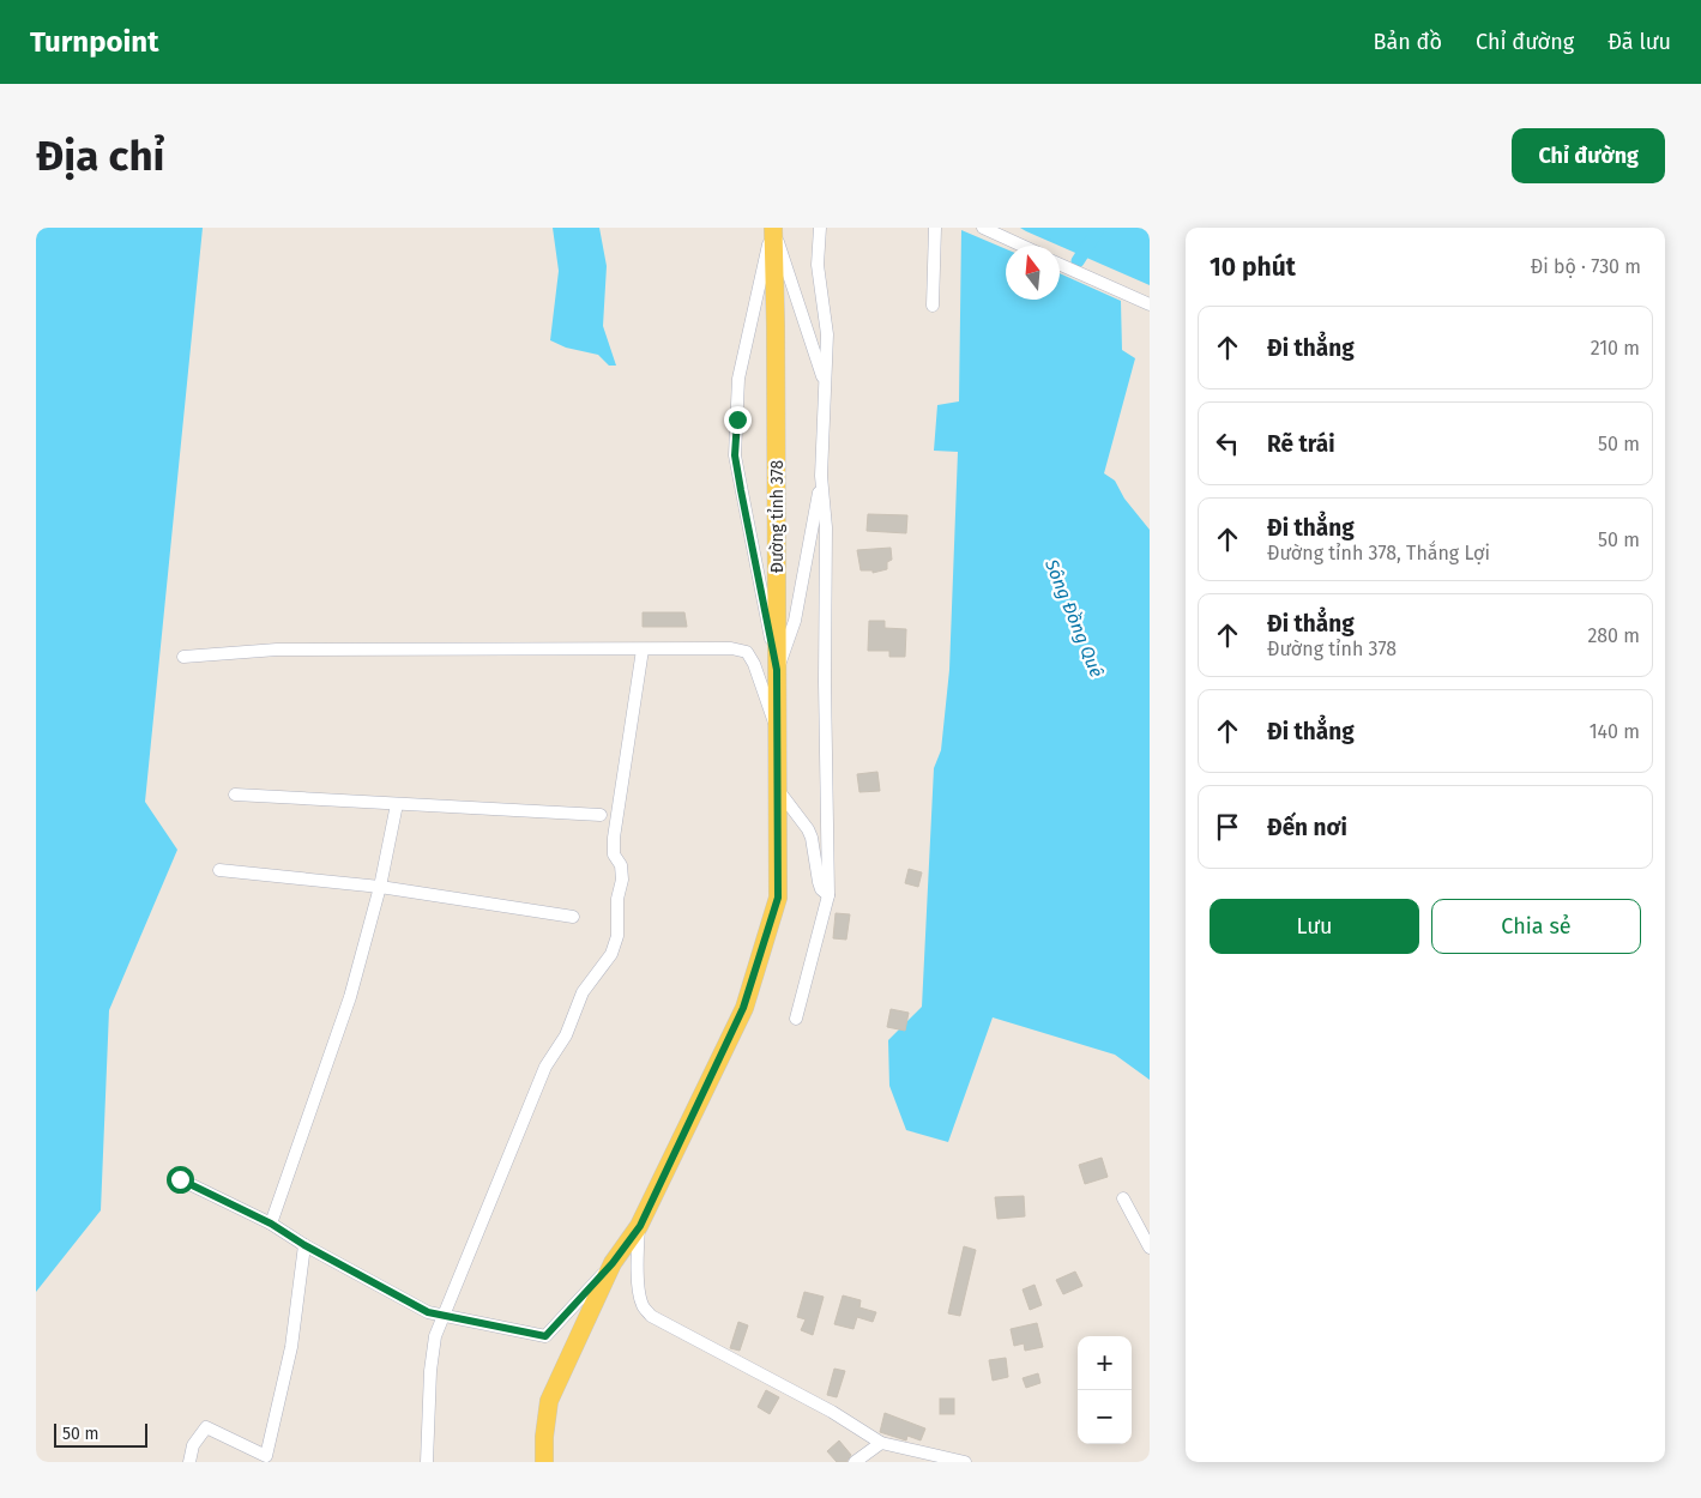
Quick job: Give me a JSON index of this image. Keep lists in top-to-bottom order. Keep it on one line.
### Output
{"streets":{"main road":["Đường tỉnh 378"]},"water":["Sông Đồng Quê"],"scale_bar":"50 m","north":"top","page":{"header":"Turnpoint","nav":["Bản đồ","Chỉ đường","Đã lưu"],"buttons":["Chỉ đường",["Lưu","Chia sẻ"]],"title":"Địa chỉ","heading":["10 phút","Đi bộ · 730 m"],"list":[["Đi thẳng","210 m"],["Rẽ trái","50 m"],["Đi thẳng","Đường tỉnh 378, Thắng Lợi","50 m"],["Đi thẳng","Đường tỉnh 378","280 m"],["Đi thẳng","140 m"],"Đến nơi"],"map_buttons":["+","−"],"scale":"50 m"}}
